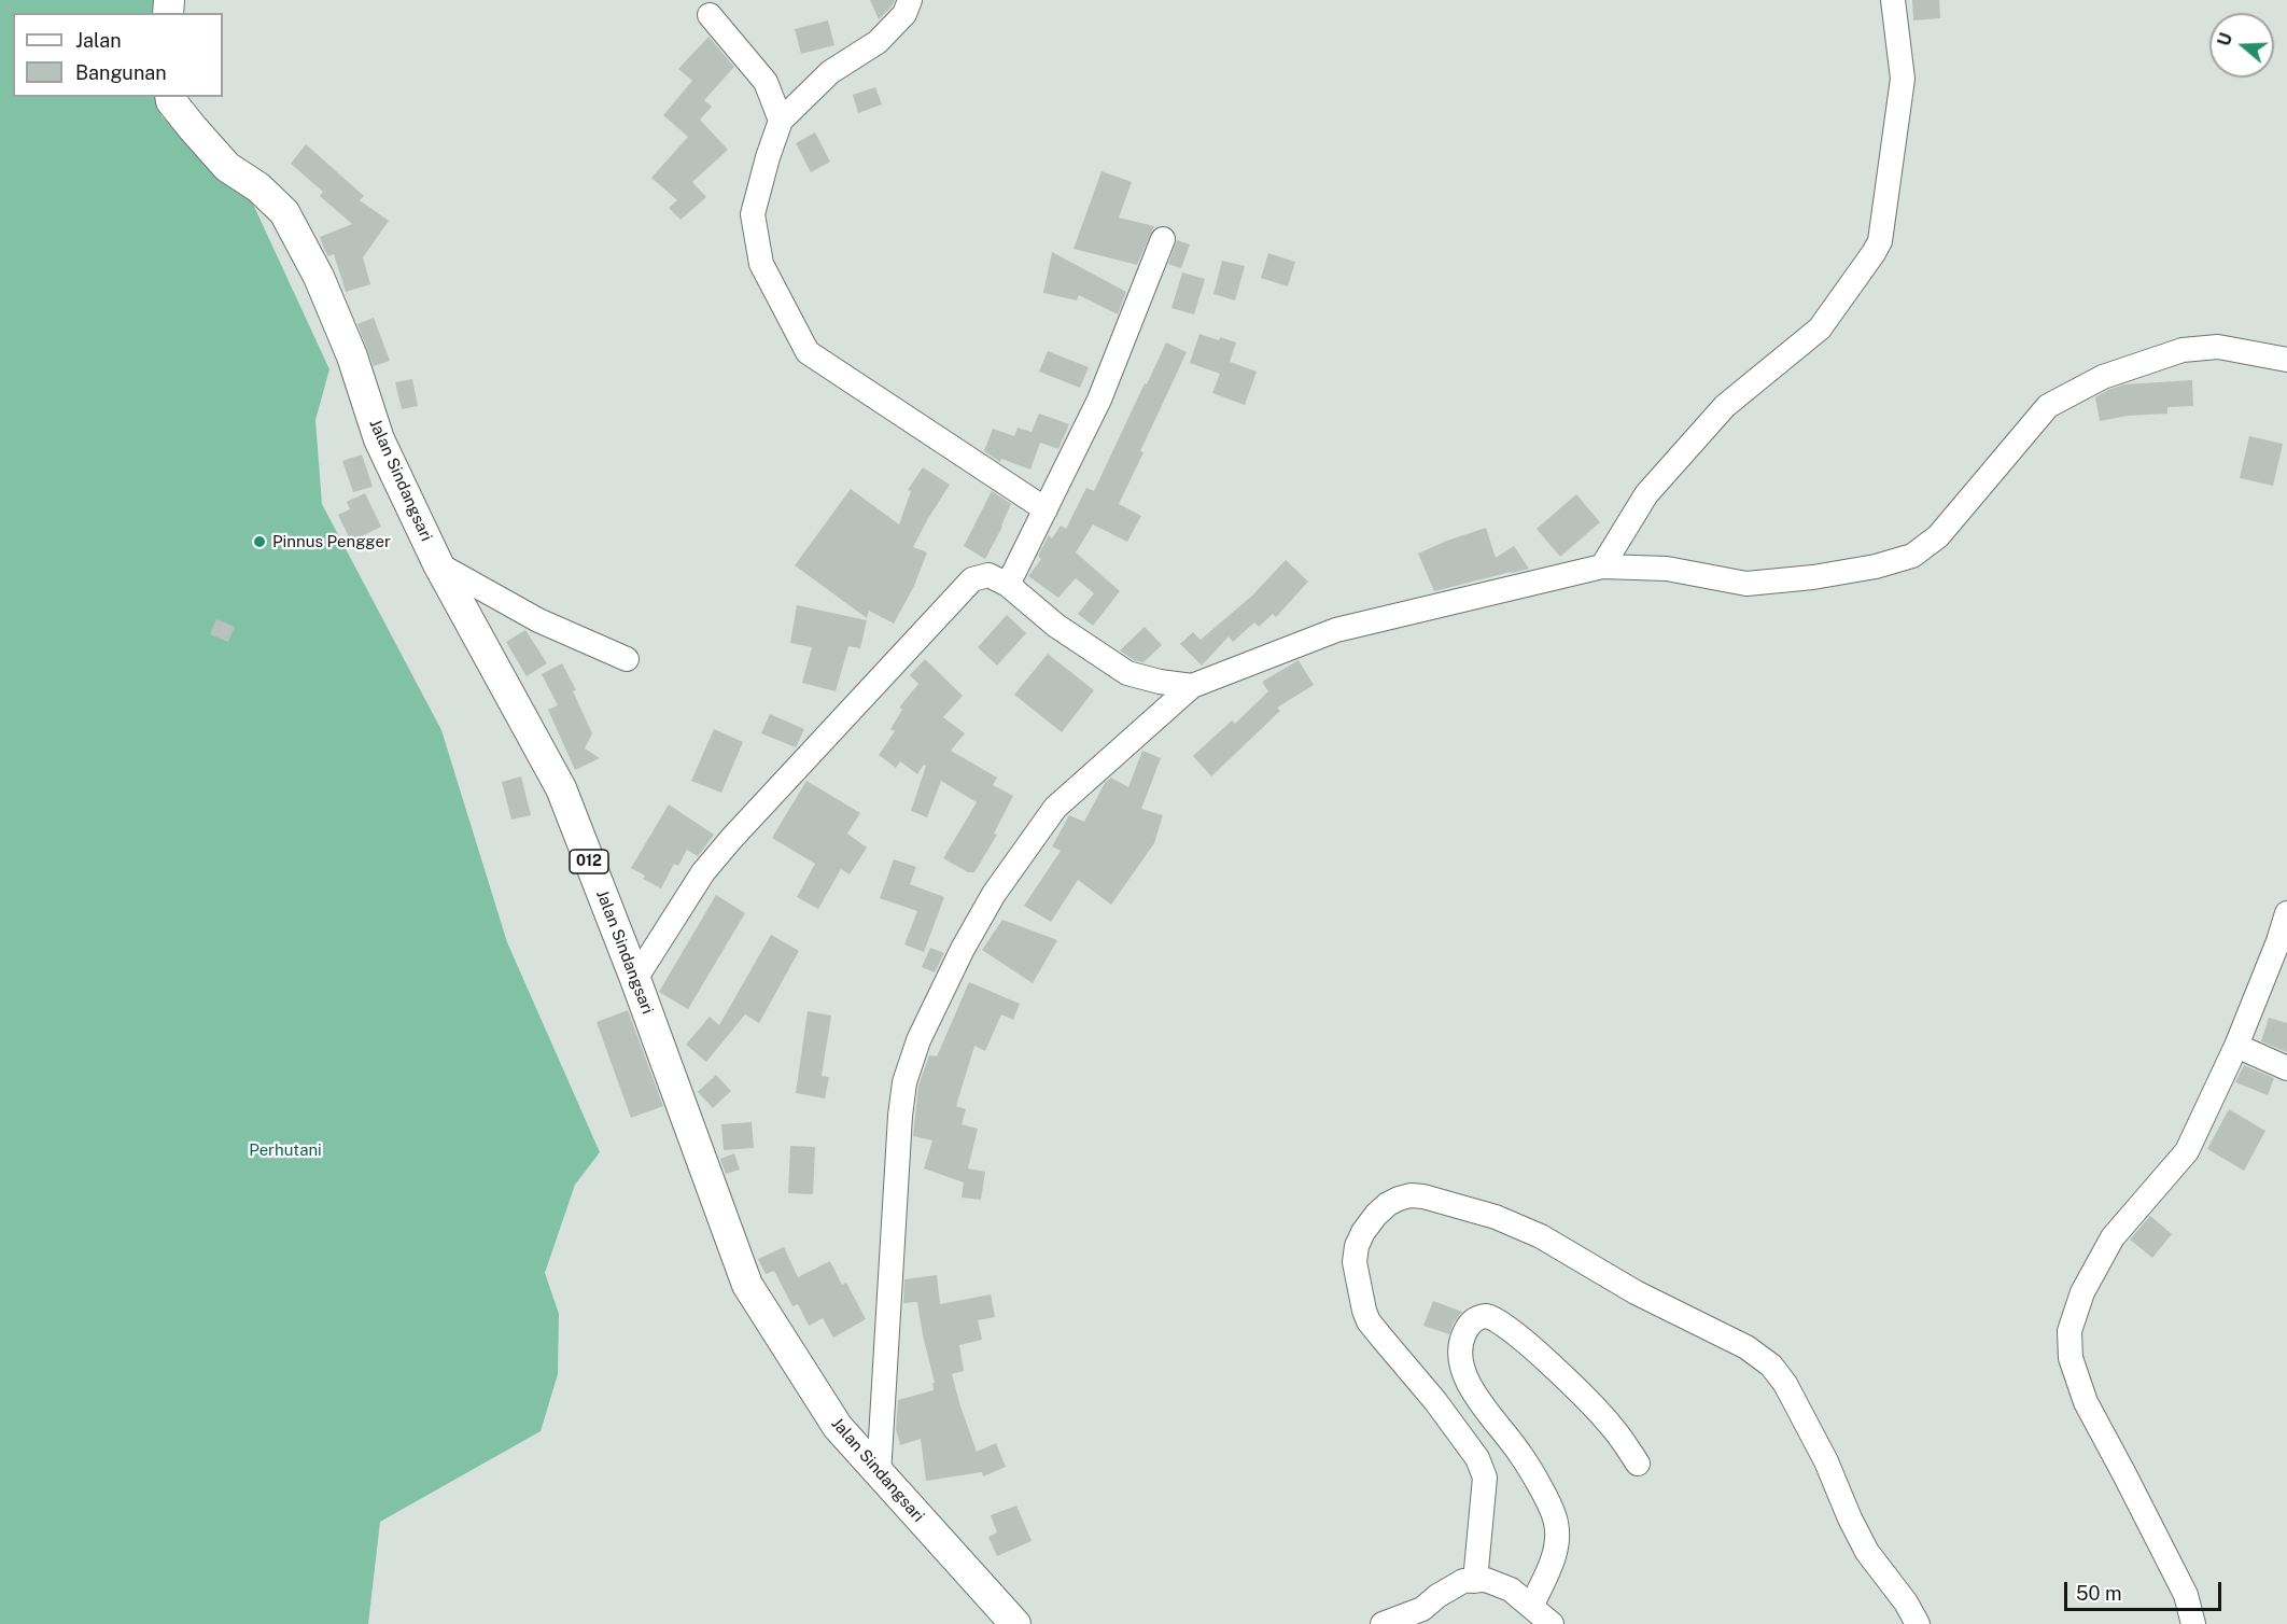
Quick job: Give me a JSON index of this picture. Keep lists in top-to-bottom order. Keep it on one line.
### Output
{"streets":{"main road":["Jalan Sindangsari","012"]},"parks":["Perhutani"],"places":["Pinnus Pengger"],"legend":["Jalan","Bangunan"],"scale_bar":"50 m","north":"left"}
